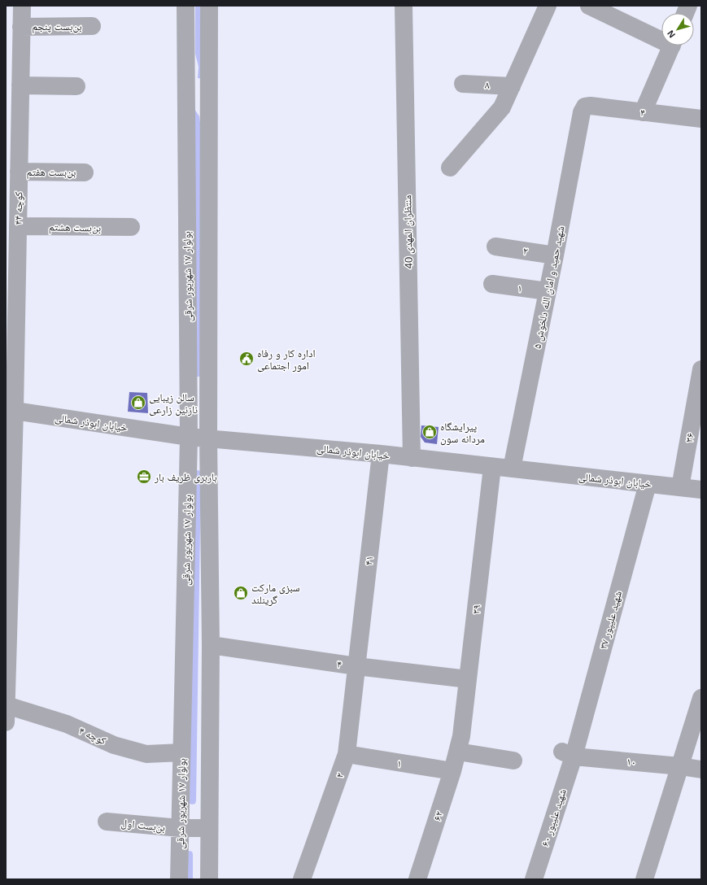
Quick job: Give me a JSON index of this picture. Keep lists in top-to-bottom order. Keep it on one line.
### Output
{"streets":{"street":["بن‌بست پنجم","۸","۴","بن‌بست هفتم","کوچه ۴۴","بن‌بست هشتم","منتظران المهدی 40","۲","بولوار ۱۷ شهریور شرقی","شهید حمید و امان الله دلخوش ۵","۱","خیابان ابوذر شمالی","۳۶","۴۱","۳۹","شهید علیپور ۳۷","کوچه ۴","۱۰","۶۲","شهید علیپور ۶۰","بن‌بست اول"]},"crossings":[["بن‌بست پنجم","کوچه ۴۴"],["۴","۲"],["۴","بولوار ۱۷ شهریور شرقی"],["۴","شهید حمید و امان الله دلخوش ۵"],["۴","۴۱"],["۴","۳۹"],["بن‌بست هفتم","کوچه ۴۴"],["کوچه ۴۴","بن‌بست هشتم"],["کوچه ۴۴","خیابان ابوذر شمالی"],["کوچه ۴۴","کوچه ۴"],["منتظران المهدی 40","خیابان ابوذر شمالی"],["۲","شهید حمید و امان الله دلخوش ۵"],["۲","۱"],["۲","۴۱"],["بولوار ۱۷ شهریور شرقی","خیابان ابوذر شمالی"],["بولوار ۱۷ شهریور شرقی","کوچه ۴"],["بولوار ۱۷ شهریور شرقی","بن‌بست اول"],["شهید حمید و امان الله دلخوش ۵","۱"],["شهید حمید و امان الله دلخوش ۵","خیابان ابوذر شمالی"],["۱","۶۲"],["خیابان ابوذر شمالی","۳۶"],["خیابان ابوذر شمالی","۴۱"],["خیابان ابوذر شمالی","۳۹"],["خیابان ابوذر شمالی","شهید علیپور ۳۷"],["۳۹","۶۲"],["شهید علیپور ۳۷","۱۰"],["شهید علیپور ۳۷","شهید علیپور ۶۰"],["۱۰","شهید علیپور ۶۰"]],"places":{"public building":["اداره کار و رفاه امور اجتماعی"],"shop":["سالن زیبایی نازنین زارعی","پیرایشگاه مردانه سون","سبزی مارکت گرینلند"],"office":["باربری ظریف بار"]},"north":"bottom left"}
